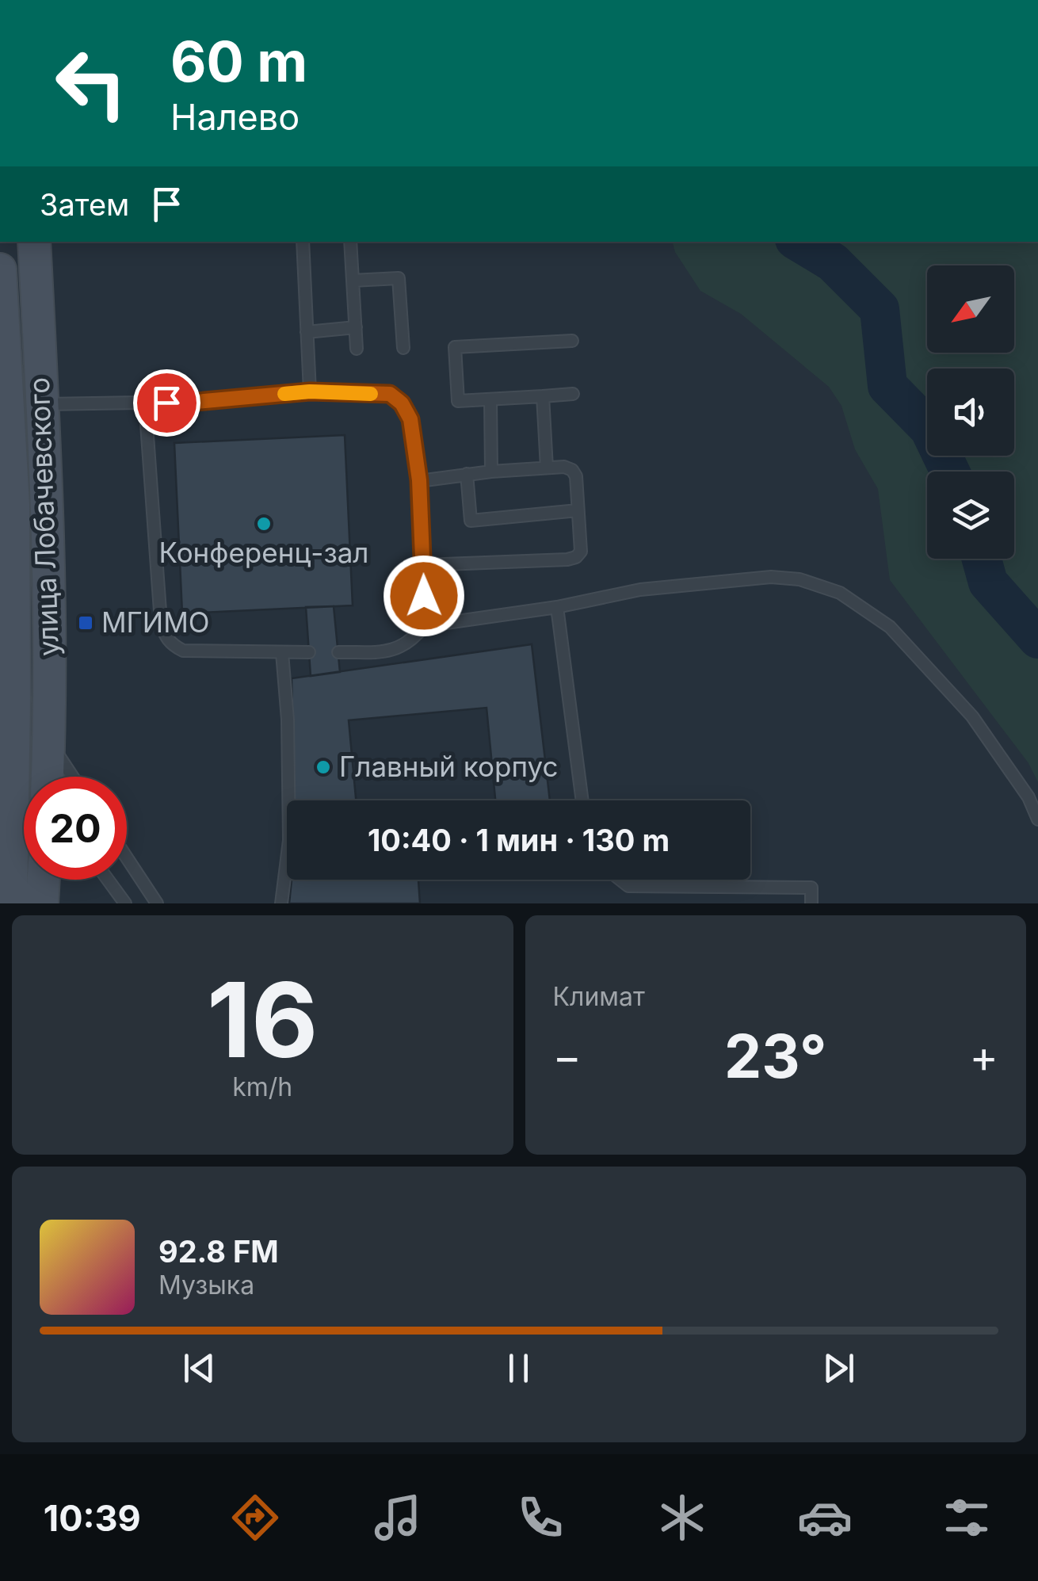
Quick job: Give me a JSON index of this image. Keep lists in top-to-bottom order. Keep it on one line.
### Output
{"streets":{"main road":["улица Лобачевского"]},"places":{"other":["Конференц-зал","Главный корпус"],"transit":["МГИМО"]},"north":"bottom left","page":{"turn":["60 m","Налево"],"then":"Затем","limit":"20","trip":"10:40 · 1 мин · 130 m","tile":[["16","km/h"],"Климат"],"heat":["−","23°","+"],"song":["92.8 FM","Музыка"],"tabs":"10:39"}}
